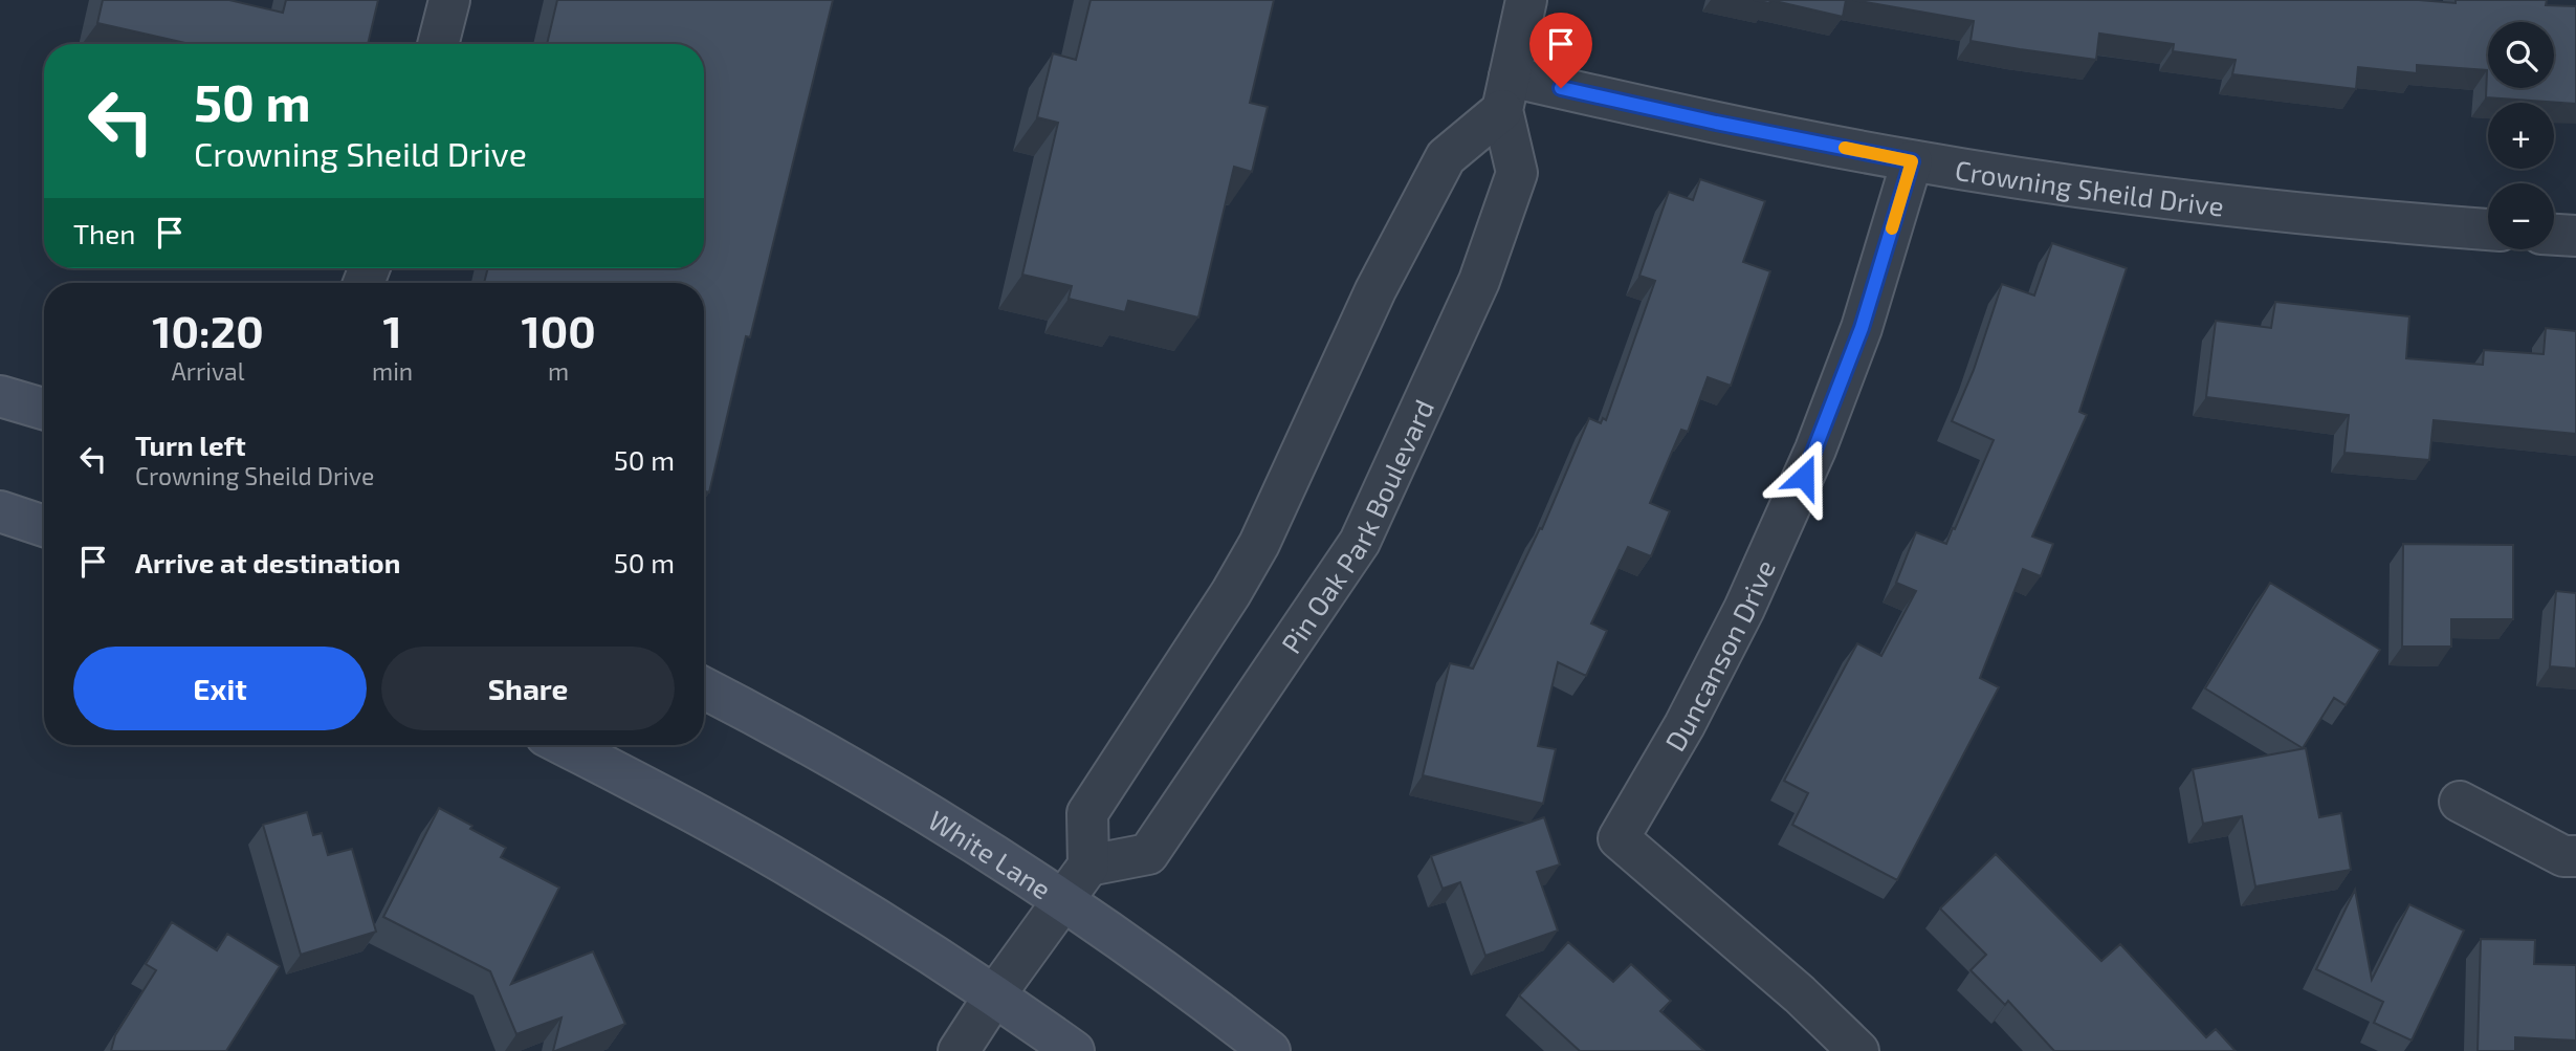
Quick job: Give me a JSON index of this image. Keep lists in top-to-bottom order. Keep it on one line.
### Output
{"streets":{"main road":["White Lane"],"street":["Crowning Sheild Drive","Pin Oak Park Boulevard","Duncanson Drive"]},"crossings":[["Crowning Sheild Drive","Pin Oak Park Boulevard"],["Crowning Sheild Drive","Duncanson Drive"]],"page":{"map_buttons":["+","−"],"turn":["50 m","Crowning Sheild Drive"],"then":"Then","eta":["10:20","Arrival","1","min","100","m"],"list":[{"name":"Turn left","note":"Crowning Sheild Drive","value":"50 m"},{"name":"Arrive at destination","value":"50 m"}],"buttons":["Exit","Share"]}}
